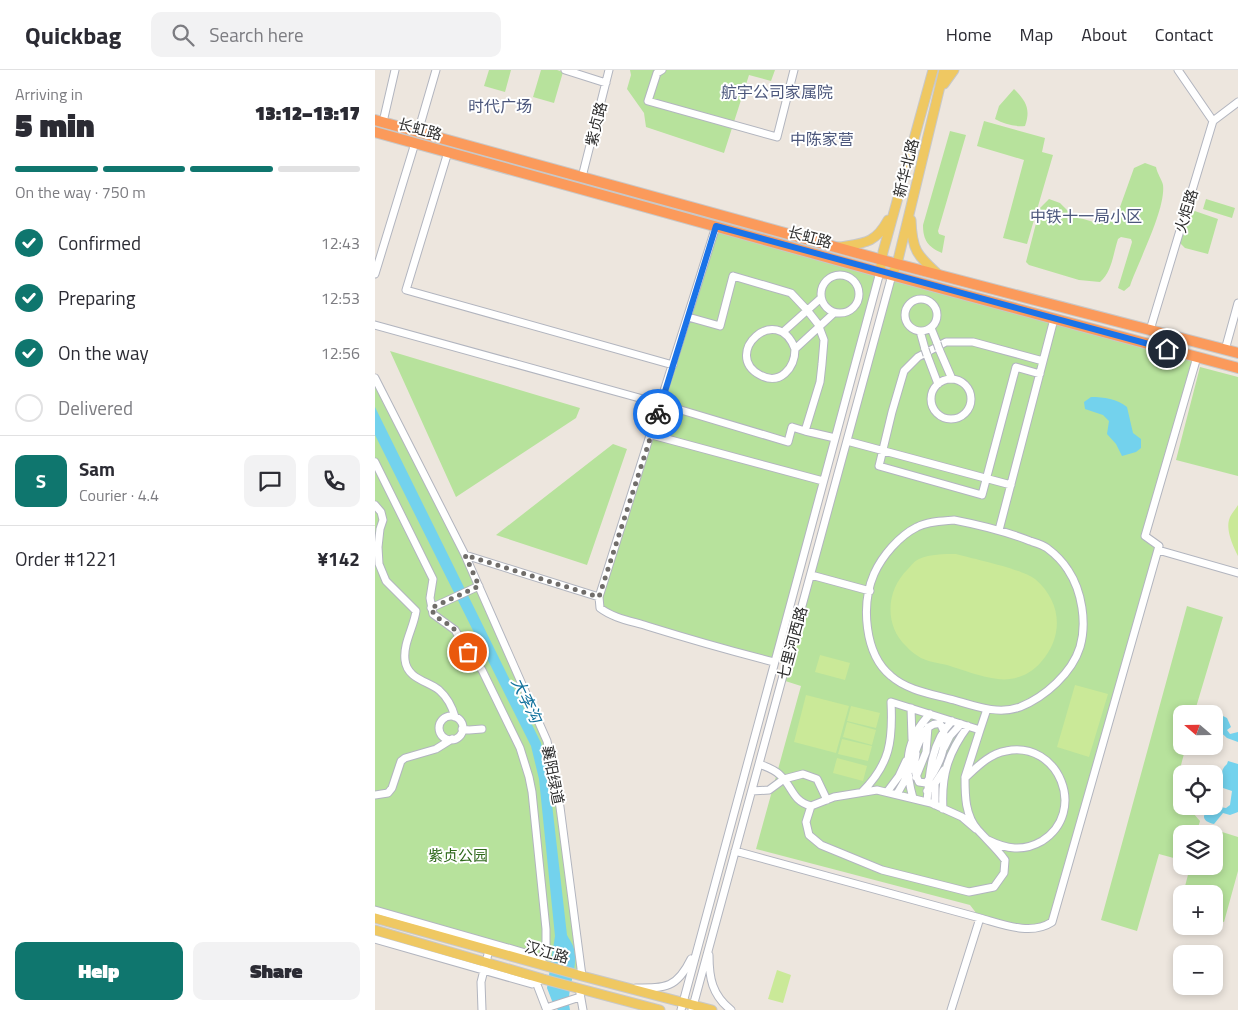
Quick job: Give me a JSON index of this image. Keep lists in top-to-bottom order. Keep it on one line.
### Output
{"streets":{"highway":["长虹路"],"main road":["新华北路","汉江路"],"street":["紫贞路","火炬路","七里河西路","襄阳绿道"]},"crossings":[["紫贞路","长虹路"],["长虹路","新华北路"],["长虹路","火炬路"],["长虹路","七里河西路"],["新华北路","七里河西路"],["七里河西路","汉江路"],["襄阳绿道","汉江路"]],"districts":["航宇公司家属院","时代广场","中陈家营","中铁十一局小区"],"water":["大李沟"],"parks":["紫贞公园"],"north":"left","page":{"header":"Quickbag","search":"Search here","nav":["Home","Map","About","Contact"],"heading":["5 min","Arriving in","13:12–13:17"],"panel":["Sam","Courier · 4.4","Order #1221","¥142"],"bar":"On the way · 750 m","list":[["Confirmed","12:43"],["Preparing","12:53"],["On the way","12:56"],"Delivered"],"round":"S","map_buttons":["+","−"],"buttons":["Help","Share"]}}
